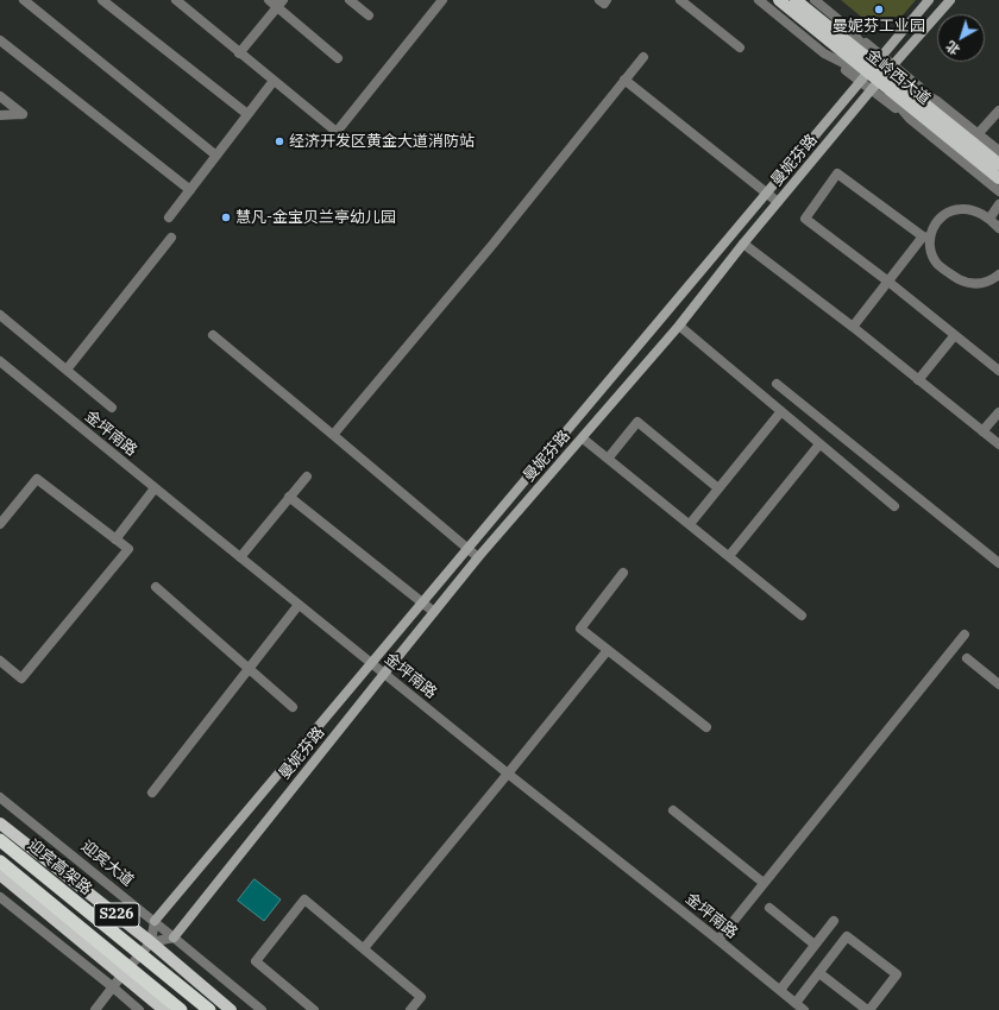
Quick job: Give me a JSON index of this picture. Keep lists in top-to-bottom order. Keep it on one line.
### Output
{"streets":{"highway":["迎宾高架路"],"main road":["金岭西大道","曼妮芬路","S226"],"street":["金坪南路","迎宾大道"]},"crossings":[["金岭西大道","曼妮芬路"],["曼妮芬路","金坪南路"],["曼妮芬路","迎宾大道"]],"places":["曼妮芬工业园","经济开发区黄金大道消防站","慧凡-金宝贝兰亭幼儿园"],"north":"bottom left"}
